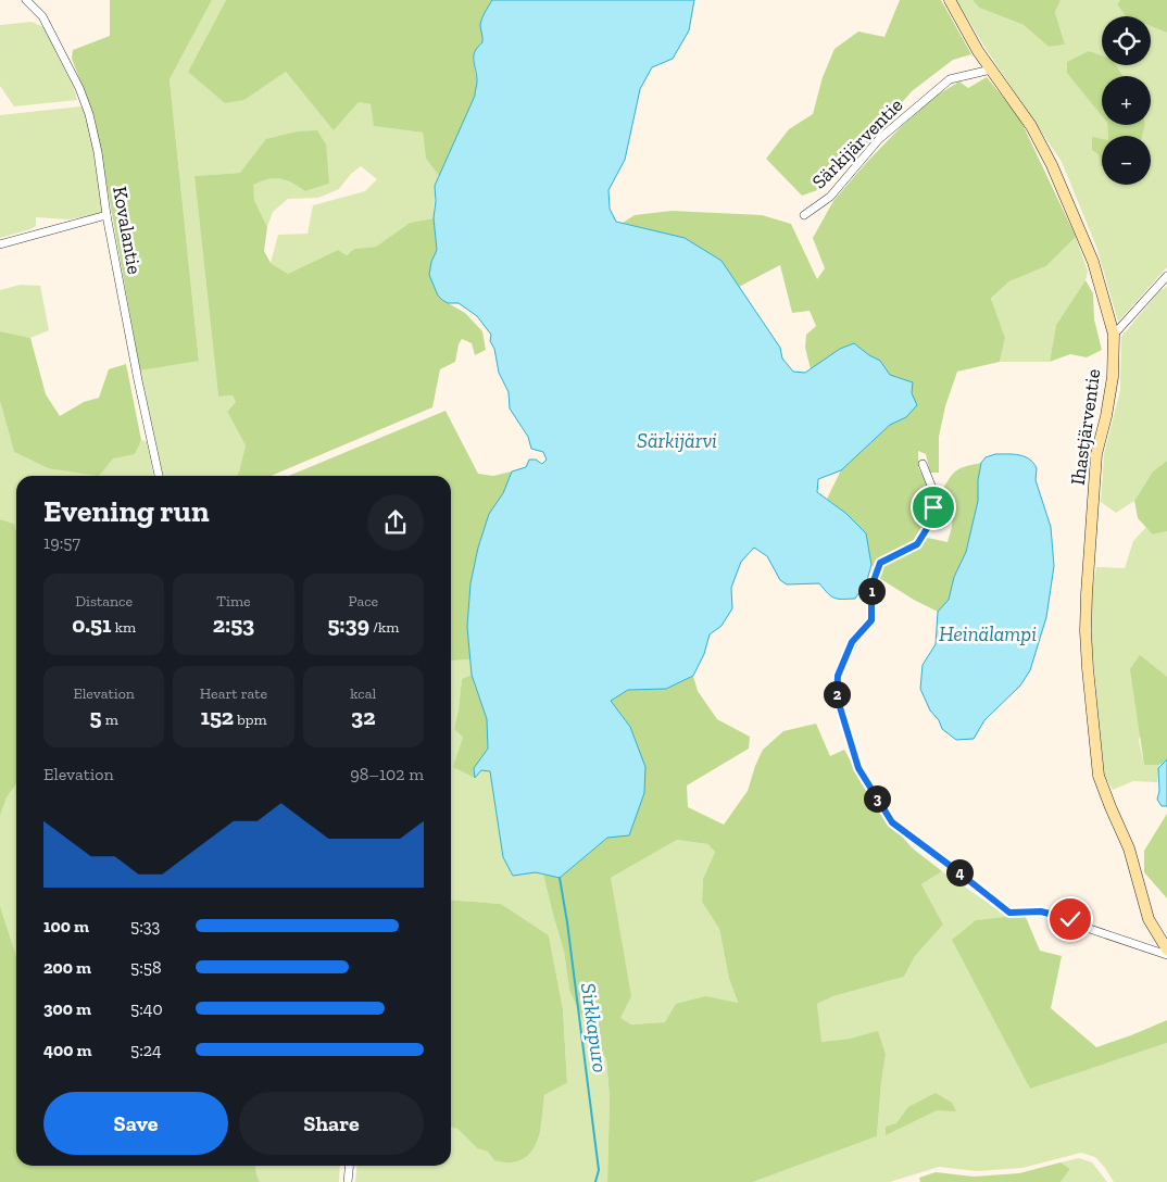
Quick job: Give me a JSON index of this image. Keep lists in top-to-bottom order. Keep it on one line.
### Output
{"streets":{"street":["Särkijärventie","Kovalantie","Ihastjärventie"]},"crossings":[["Särkijärventie","Ihastjärventie"]],"water":["Särkijärvi","Heinälampi","Sirkkapuro"],"page":{"map_buttons":["+","−"],"heading":["Evening run","19:57"],"stats":[["Distance","0.51 km"],["Time","2:53"],["Pace","5:39 /km"],["Elevation","5 m"],["Heart rate","152 bpm"],["kcal","32"]],"pins":["1","2","3","4"],"chart":["Elevation","98–102 m"],"list":[{"name":"100 m","note":"5:33"},{"name":"200 m","note":"5:58"},{"name":"300 m","note":"5:40"},{"name":"400 m","note":"5:24"}],"buttons":["Save","Share"]}}
